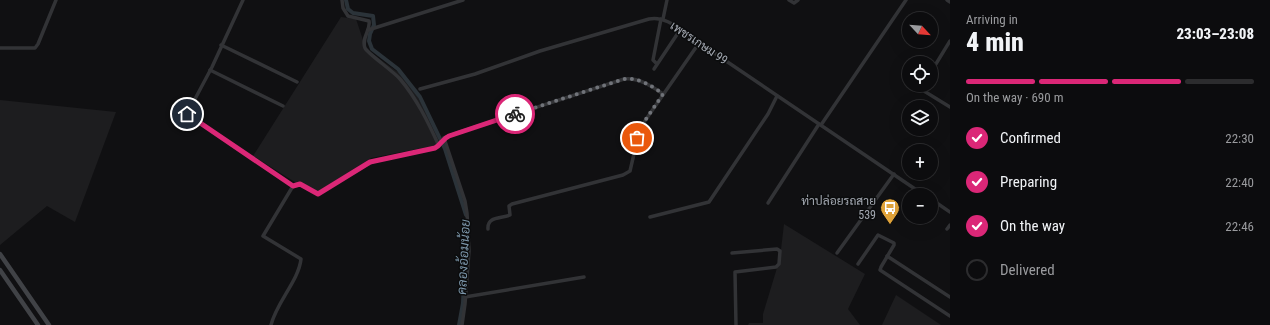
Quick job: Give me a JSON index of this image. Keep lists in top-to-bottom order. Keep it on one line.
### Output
{"streets":{"street":["เพชรเกษม 99"]},"water":["คลองอ้อมน้อย"],"places":{"bus stop":["ท่าปล่อยรถสาย 539"]},"north":"bottom right","page":{"heading":["4 min","Arriving in","23:03–23:08"],"map_buttons":["+","−"],"bar":"On the way · 690 m","list":[["Confirmed","22:30"],["Preparing","22:40"],["On the way","22:46"],"Delivered"]}}
